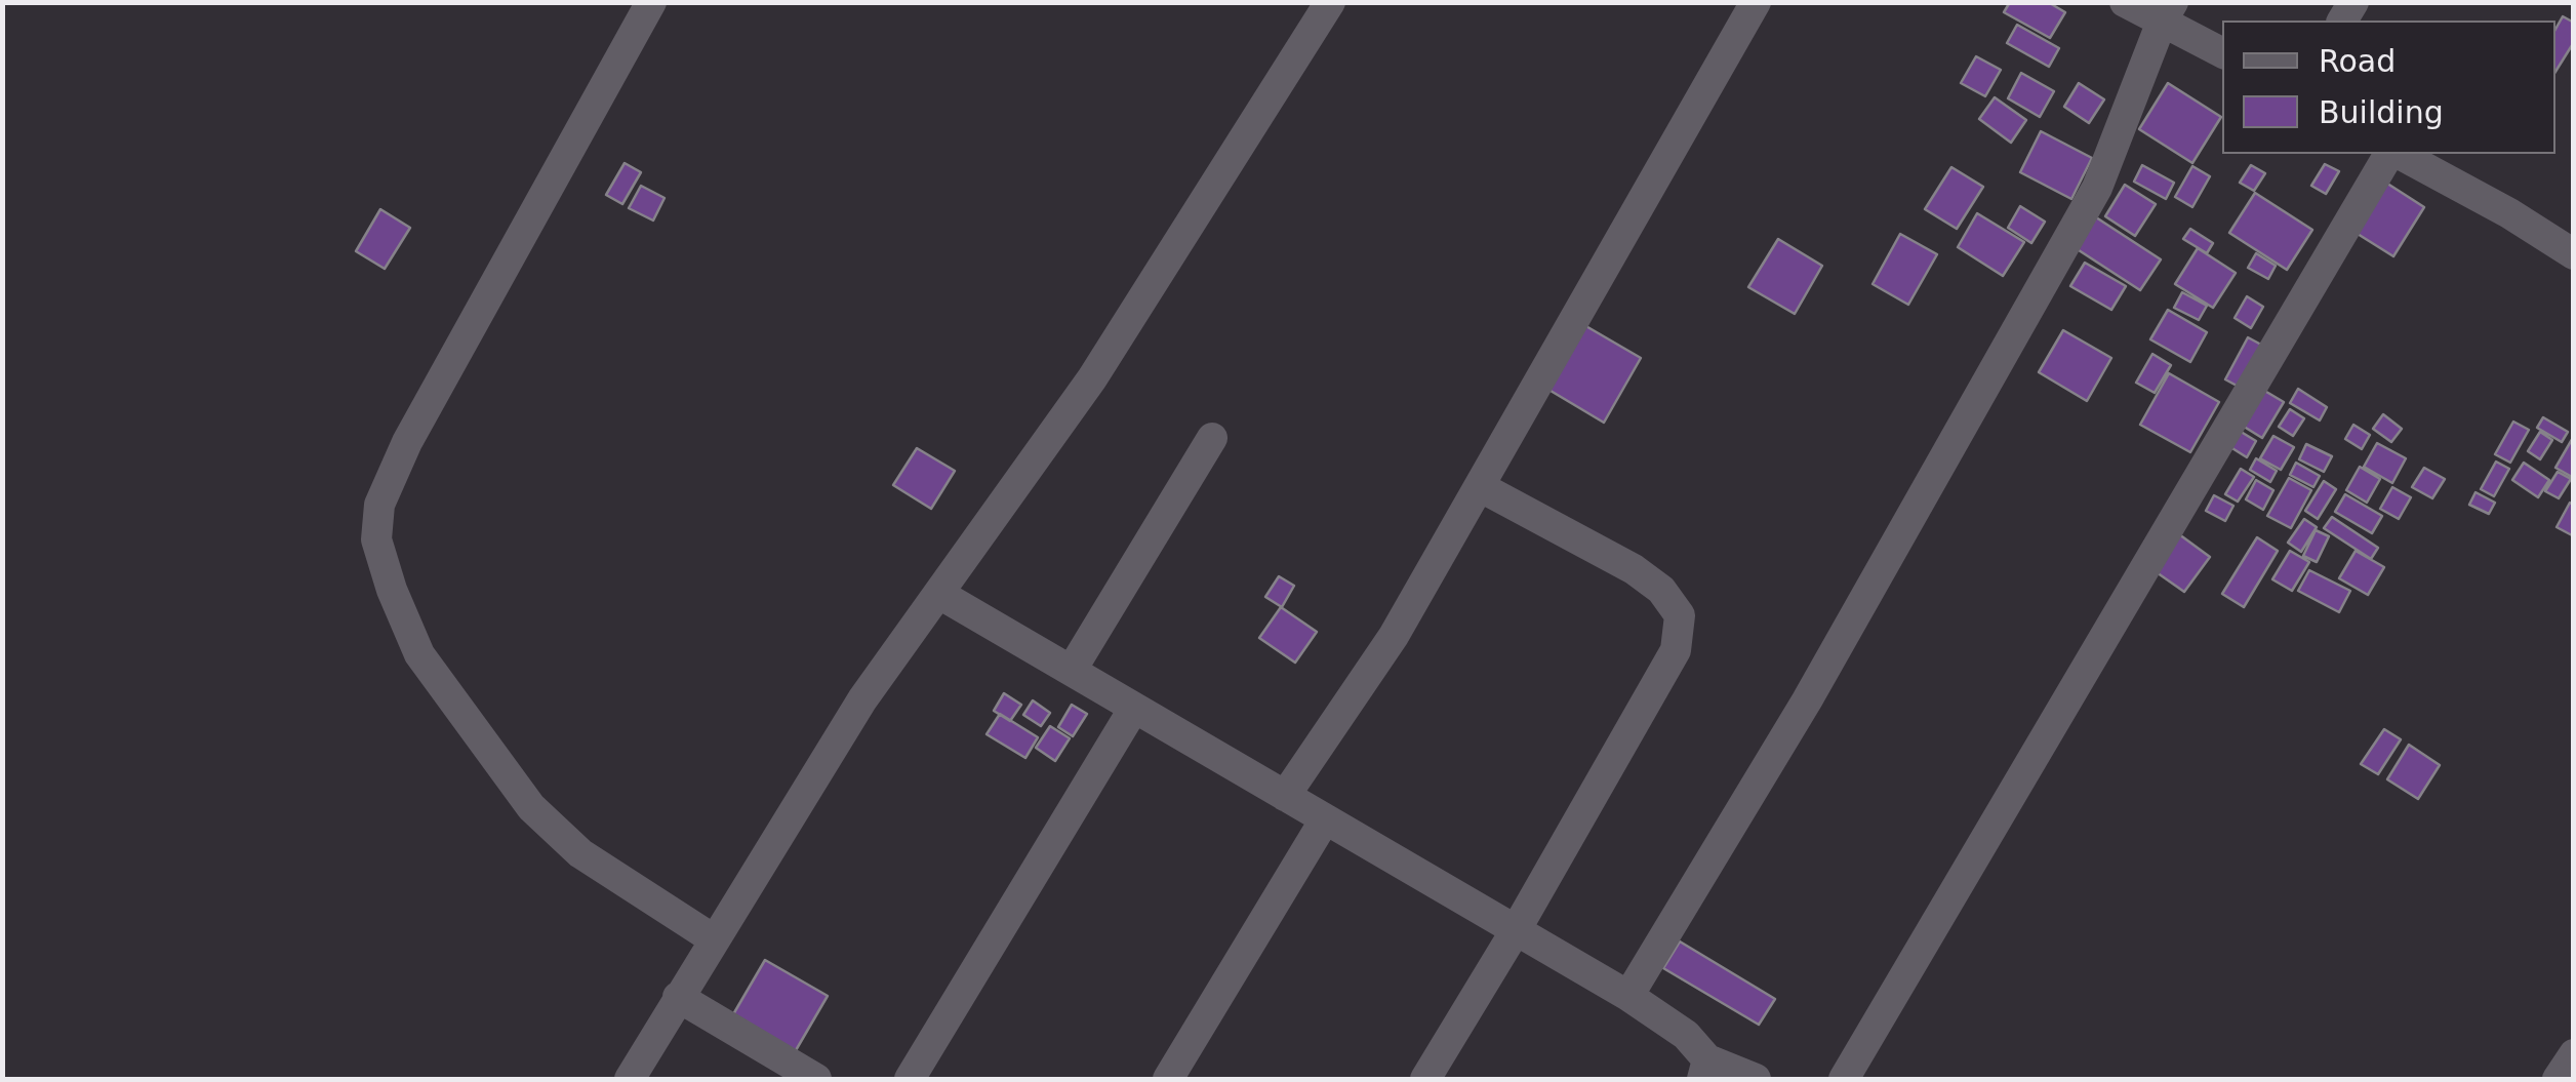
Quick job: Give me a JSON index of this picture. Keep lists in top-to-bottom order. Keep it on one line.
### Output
{"legend":["Road","Building"]}
